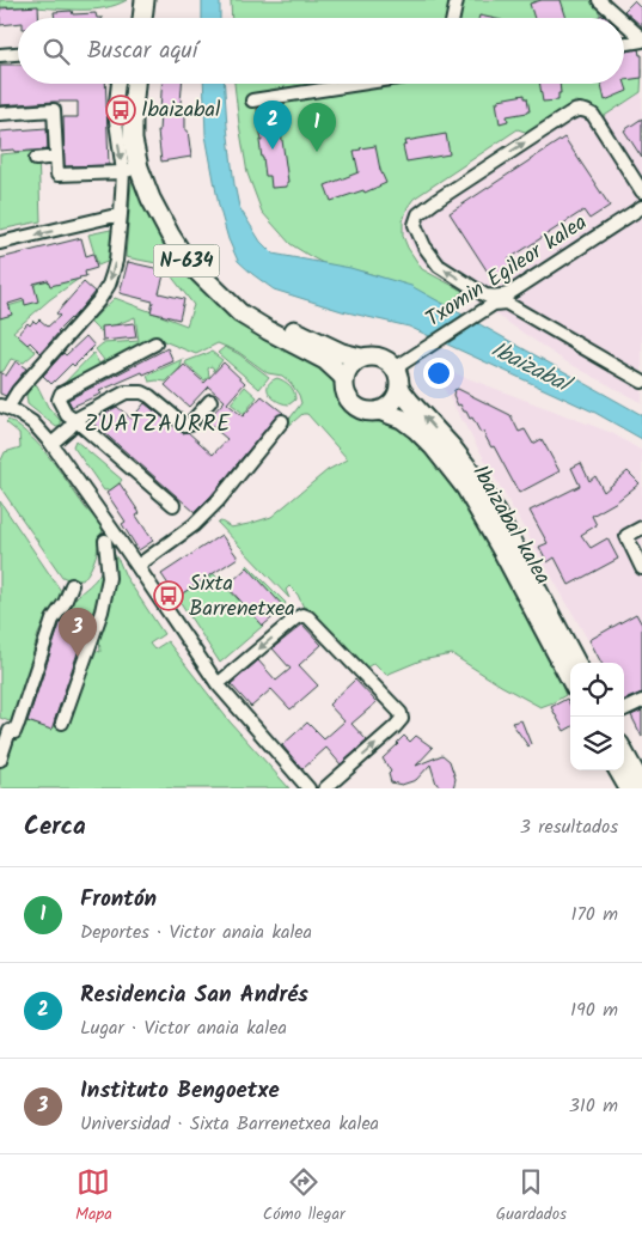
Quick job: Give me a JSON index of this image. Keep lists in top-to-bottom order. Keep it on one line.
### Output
{"streets":{"highway":["N-634","Ibaizabal kalea"],"street":["Txomin Egileor kalea"]},"crossings":[["N-634","Txomin Egileor kalea"],["N-634","Ibaizabal kalea"],["Txomin Egileor kalea","Ibaizabal kalea"]],"districts":["ZUATZAURRE"],"water":["Ibaizabal"],"places":{"bus stop":["Ibaizabal","Sixta Barrenetxea"]},"page":{"search":"Buscar aquí","pins":["2","1","3"],"heading":["Cerca","3 resultados"],"list":[{"mark":"1","name":"Frontón","note":"Deportes · Victor anaia kalea","value":"170 m"},{"mark":"2","name":"Residencia San Andrés","note":"Lugar · Victor anaia kalea","value":"190 m"},{"mark":"3","name":"Instituto Bengoetxe","note":"Universidad · Sixta Barrenetxea kalea","value":"310 m"}],"nav":["Mapa","Cómo llegar","Guardados"]}}
